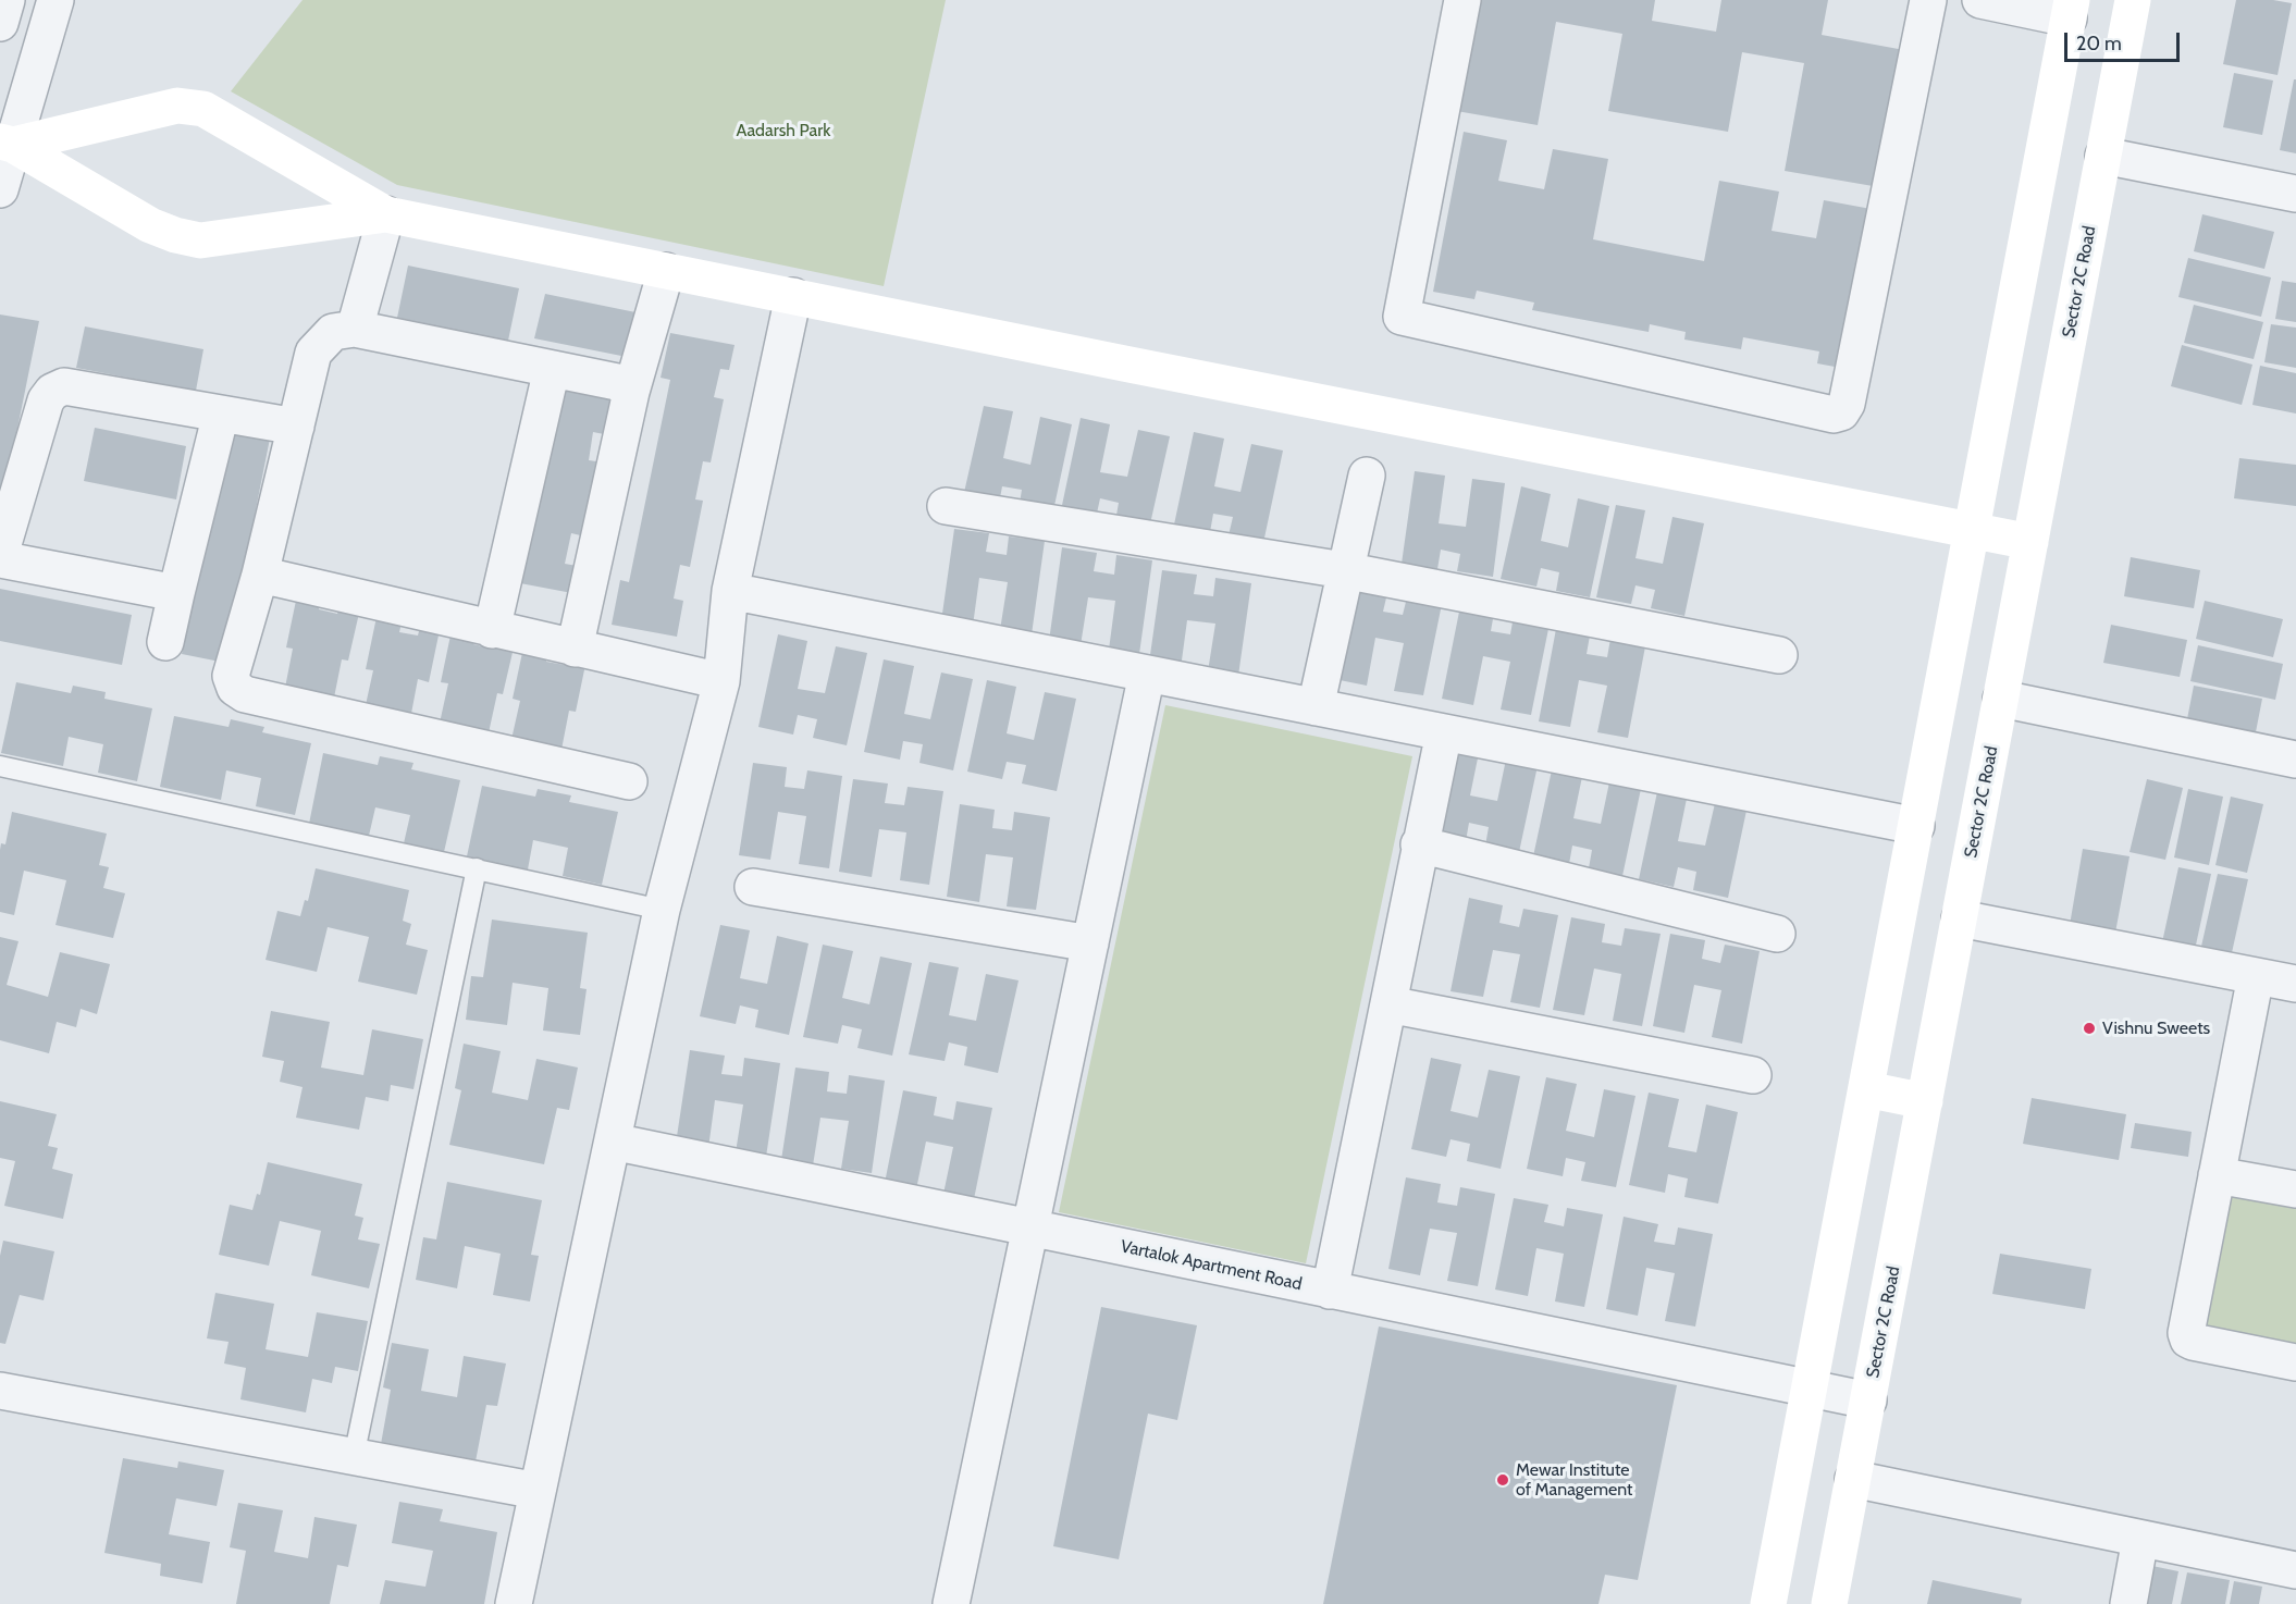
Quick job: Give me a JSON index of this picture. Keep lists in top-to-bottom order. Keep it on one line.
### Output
{"streets":{"street":["Sector 2C Road","Vartalok Apartment Road"]},"crossings":[["Sector 2C Road","Vartalok Apartment Road"]],"parks":["Aadarsh Park"],"places":["Vishnu Sweets","Mewar Institute of Management"],"scale_bar":"20 m"}
